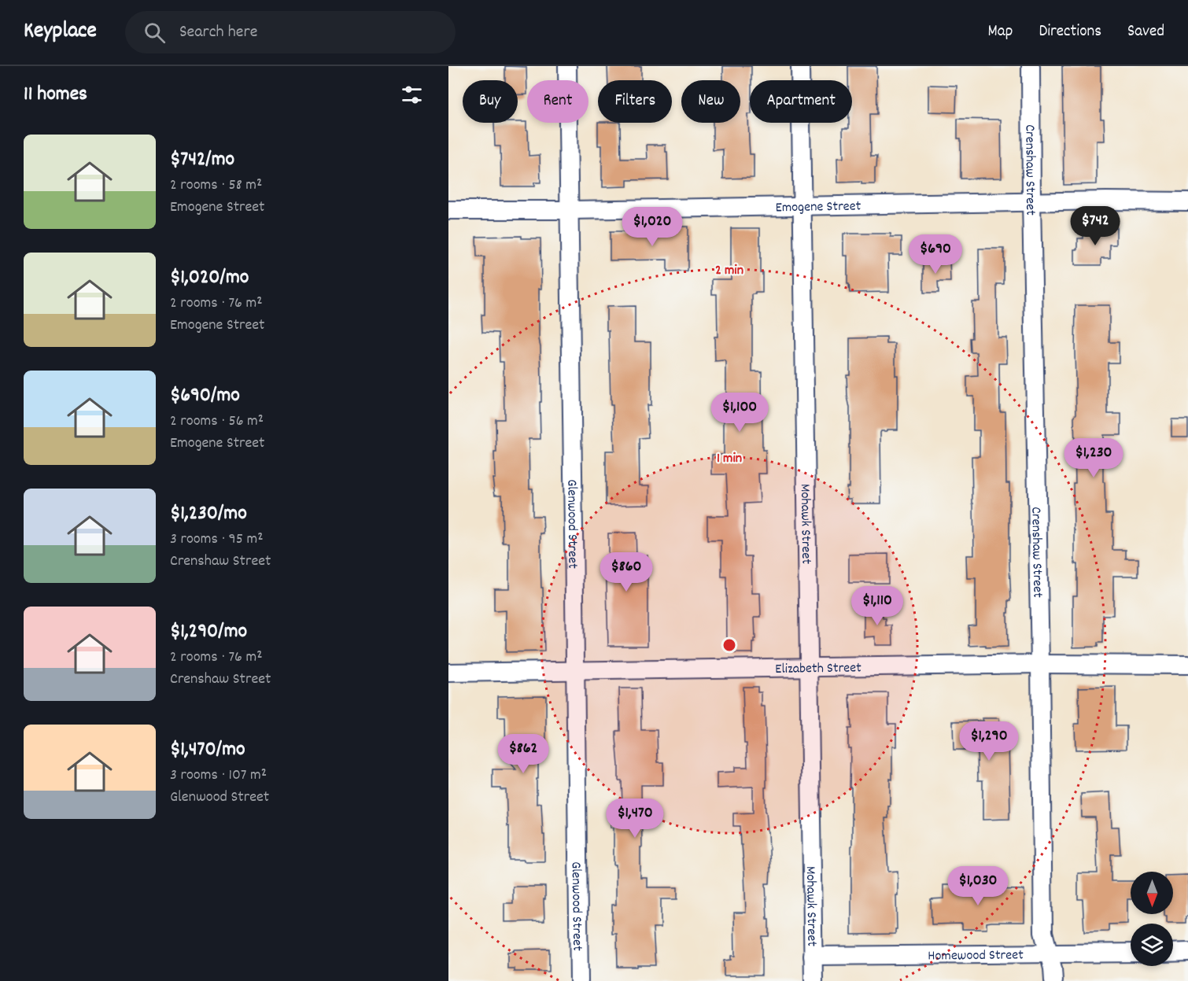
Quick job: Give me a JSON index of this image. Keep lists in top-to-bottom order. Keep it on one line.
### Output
{"streets":{"street":["Crenshaw Street","Emogene Street","Glenwood Street","Mohawk Street","Elizabeth Street","Homewood Street"]},"crossings":[["Crenshaw Street","Emogene Street"],["Crenshaw Street","Elizabeth Street"],["Crenshaw Street","Homewood Street"],["Emogene Street","Glenwood Street"],["Emogene Street","Mohawk Street"],["Glenwood Street","Elizabeth Street"],["Mohawk Street","Elizabeth Street"],["Mohawk Street","Homewood Street"]],"north":"bottom","page":{"header":"Keyplace","search":"Search here","nav":["Map","Directions","Saved"],"heading":"11 homes","chip":["Buy","Rent","Filters","New","Apartment"],"list":[{"name":"$742/mo","note":"2 rooms · 58 m² · Emogene Street"},{"name":"$1,020/mo","note":"2 rooms · 76 m² · Emogene Street"},{"name":"$690/mo","note":"2 rooms · 56 m² · Emogene Street"},{"name":"$1,230/mo","note":"3 rooms · 95 m² · Crenshaw Street"},{"name":"$1,290/mo","note":"2 rooms · 76 m² · Crenshaw Street"},{"name":"$1,470/mo","note":"3 rooms · 107 m² · Glenwood Street"}],"price":["$742","$1,020","$690","$1,100","$1,230","$860","$1,110","$1,290","$862","$1,470","$1,030"]},"rings":["2 min","1 min"]}
